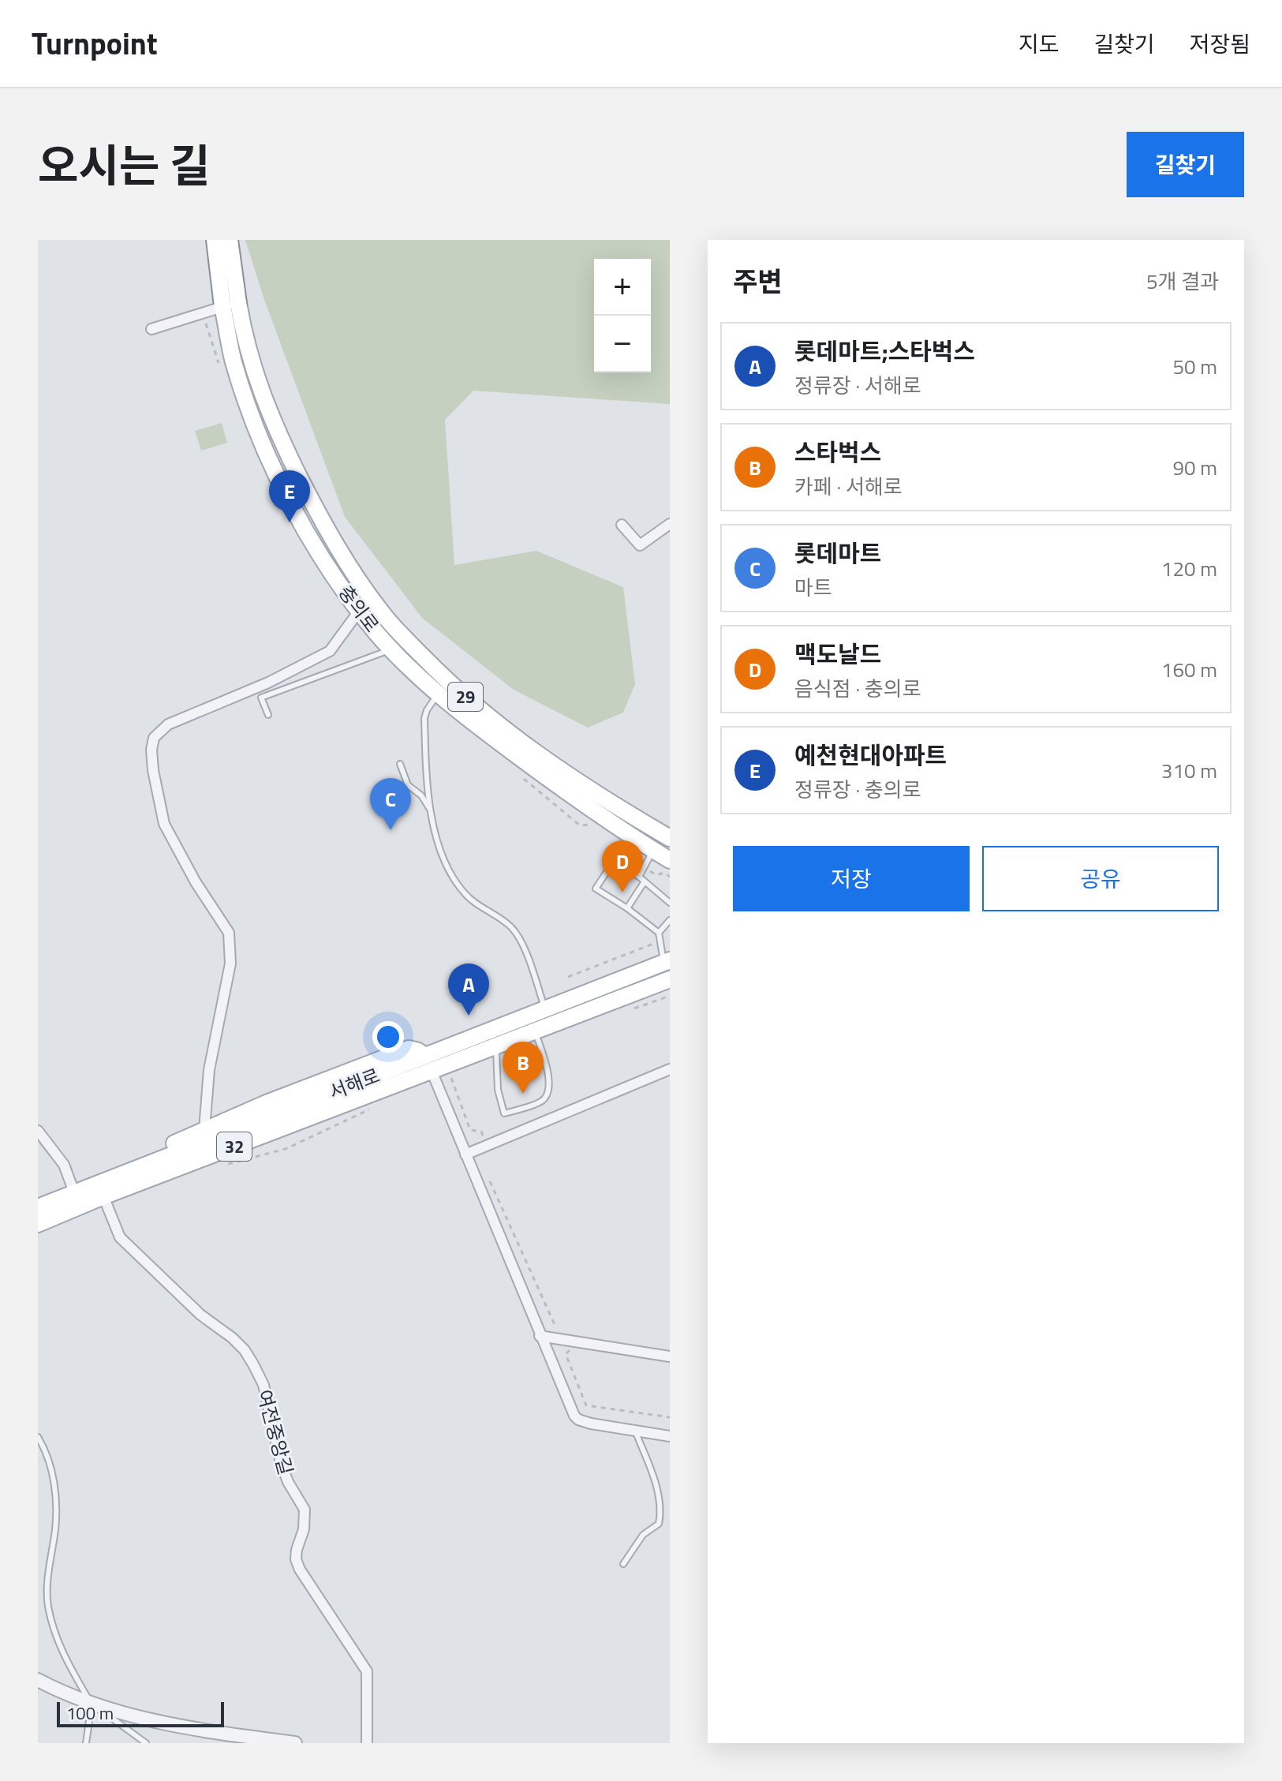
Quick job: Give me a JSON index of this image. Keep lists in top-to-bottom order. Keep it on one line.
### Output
{"streets":{"main road":["충의로","29","서해로","32"],"street":["여전중앙길"]},"crossings":[["서해로","여전중앙길"]],"scale_bar":"100 m","page":{"header":"Turnpoint","nav":["지도","길찾기","저장됨"],"title":"오시는 길","buttons":["길찾기",["저장","공유"]],"heading":["주변","5개 결과"],"map_buttons":["+","−"],"list":[{"mark":"A","name":"롯데마트;스타벅스","note":"정류장 · 서해로","value":"50 m"},{"mark":"B","name":"스타벅스","note":"카페 · 서해로","value":"90 m"},{"mark":"C","name":"롯데마트","note":"마트","value":"120 m"},{"mark":"D","name":"맥도날드","note":"음식점 · 충의로","value":"160 m"},{"mark":"E","name":"예천현대아파트","note":"정류장 · 충의로","value":"310 m"}],"pins":["E","C","D","A","B"],"scale":"100 m"}}
